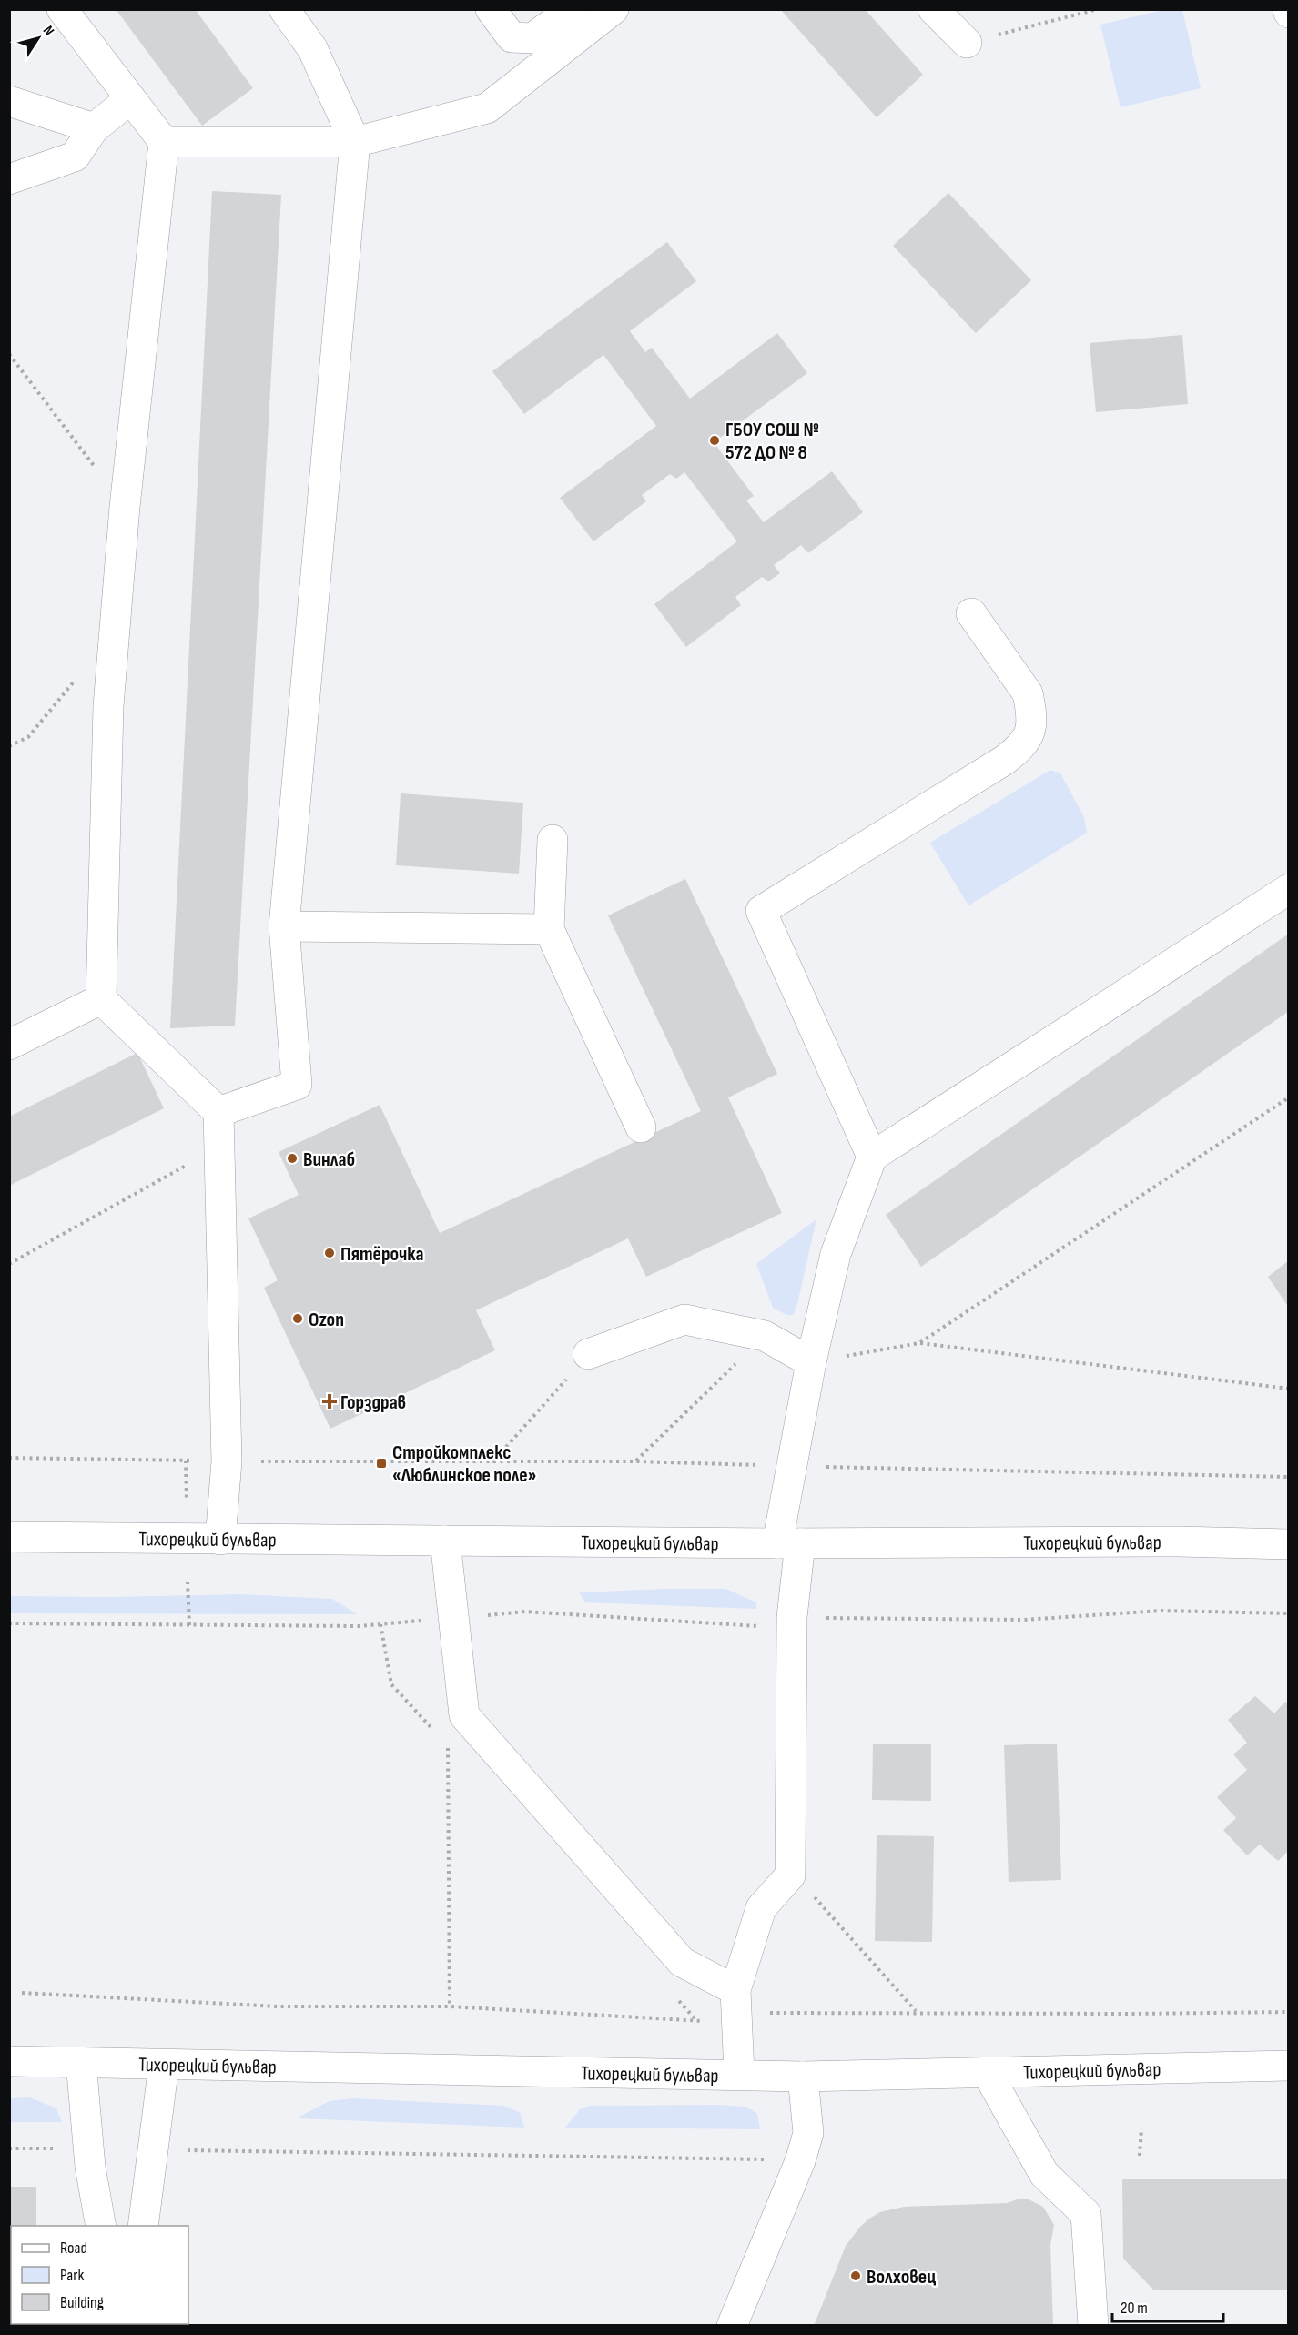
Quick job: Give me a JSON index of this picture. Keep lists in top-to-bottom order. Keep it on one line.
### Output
{"streets":{"street":["Тихорецкий бульвар"]},"places":{"other":["ГБОУ СОШ № 572 ДО № 8","Винлаб","Пятёрочка","Ozon","Волховец"],"health":["Горздрав"],"transit":["Стройкомплекс «Люблинское поле»"]},"legend":["Road","Park","Building"],"scale_bar":"20 m","north":"top right"}
